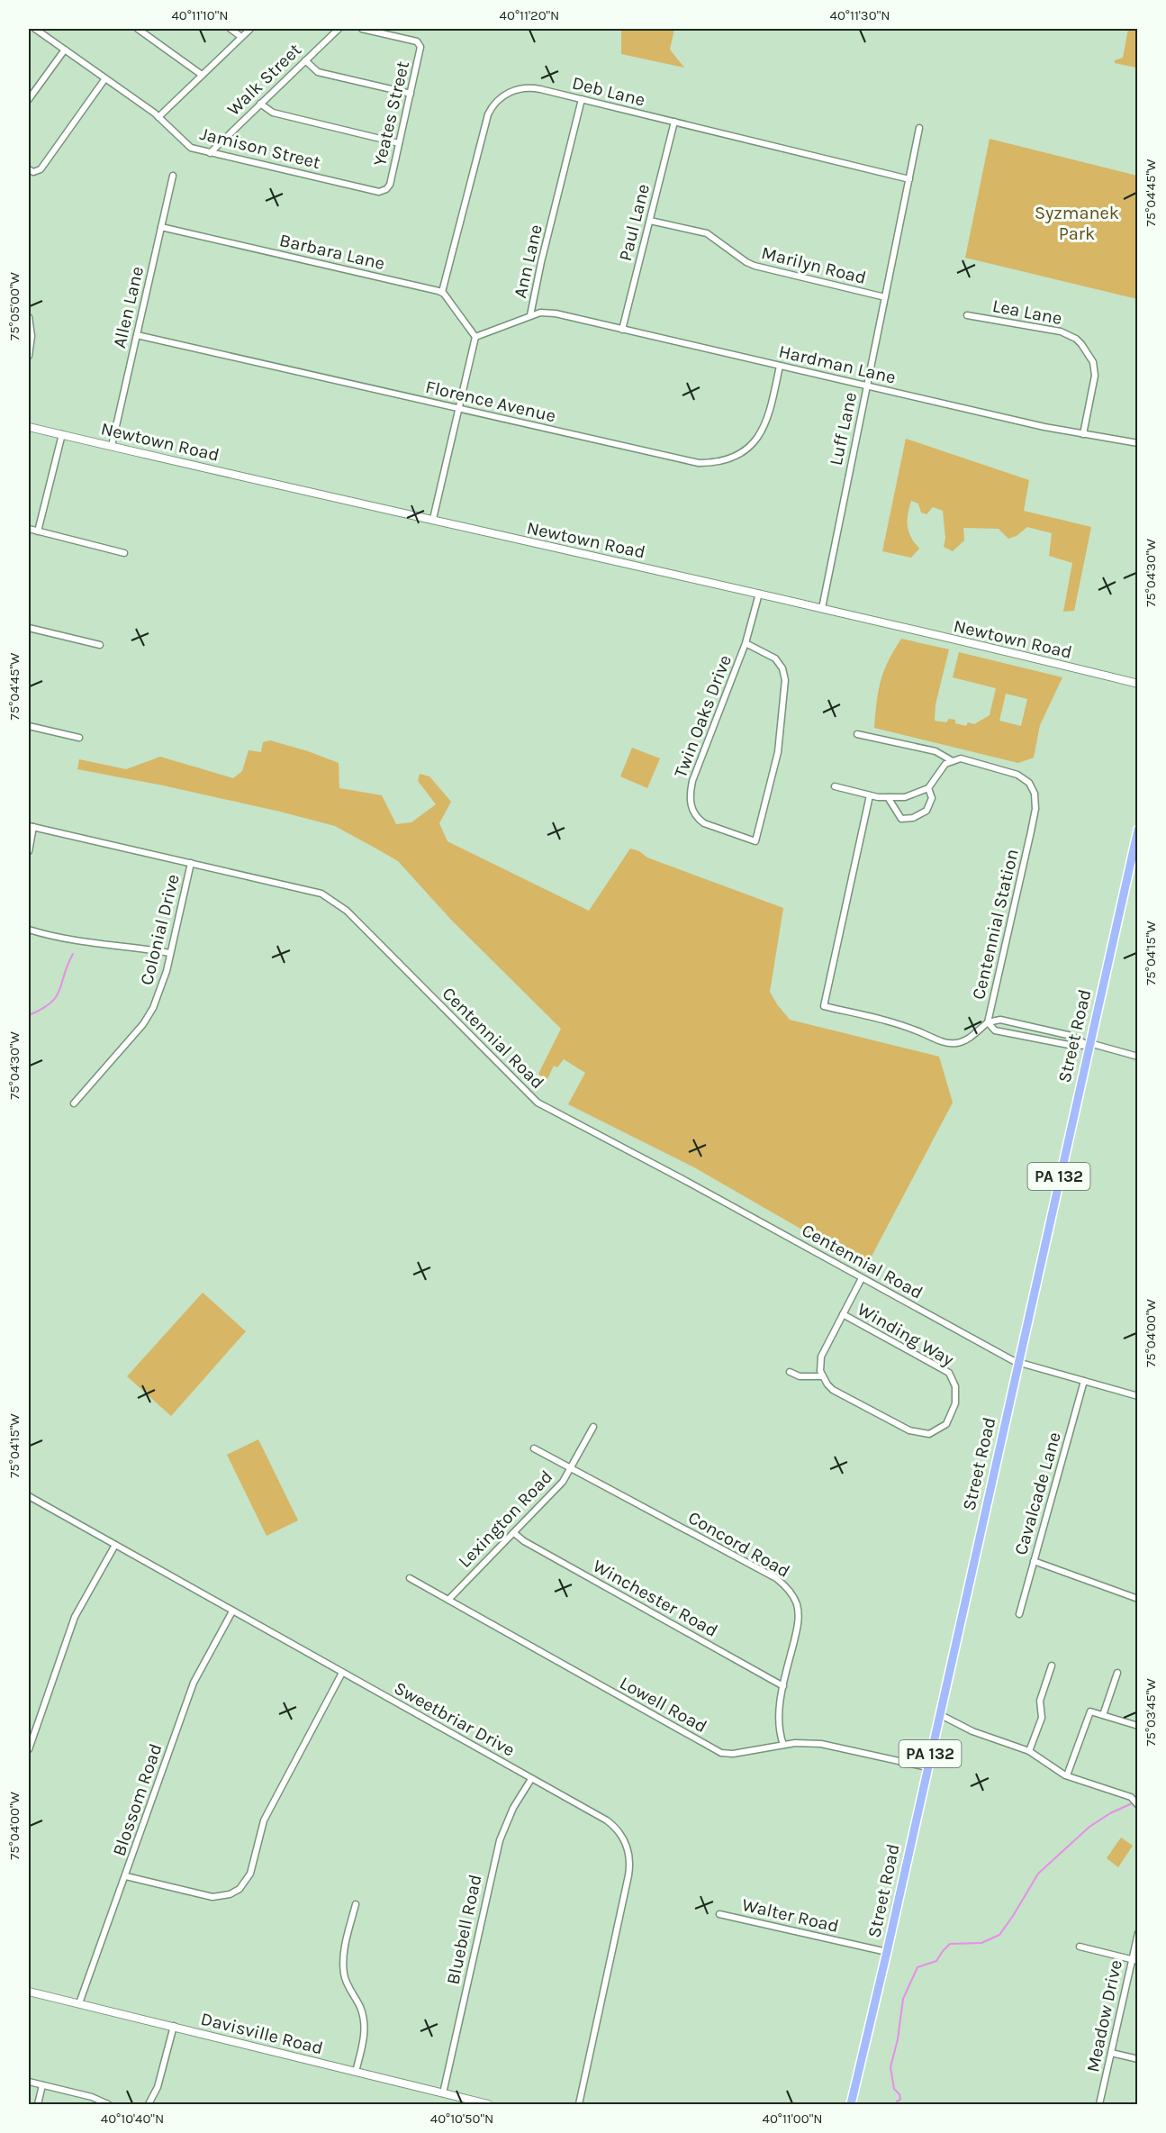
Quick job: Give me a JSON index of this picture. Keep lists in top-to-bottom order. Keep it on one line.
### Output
{"streets":{"main road":["Street Road","PA 132"],"street":["Walk Street","Deb Lane","Yeates Street","Jamison Street","Paul Lane","Barbara Lane","Ann Lane","Marilyn Road","Allen Lane","Lea Lane","Hardman Lane","Florence Avenue","Luff Lane","Newtown Road","Twin Oaks Drive","Centennial Station","Colonial Drive","Centennial Road","Winding Way","Cavalcade Lane","Lexington Road","Concord Road","Winchester Road","Lowell Road","Sweetbriar Drive","Blossom Road","Walter Road","Bluebell Road","Meadow Drive","Davisville Road"]},"crossings":[["Walk Street","Jamison Street"],["Deb Lane","Paul Lane"],["Deb Lane","Barbara Lane"],["Deb Lane","Ann Lane"],["Deb Lane","Luff Lane"],["Yeates Street","Jamison Street"],["Paul Lane","Marilyn Road"],["Paul Lane","Hardman Lane"],["Barbara Lane","Allen Lane"],["Ann Lane","Hardman Lane"],["Marilyn Road","Luff Lane"],["Allen Lane","Florence Avenue"],["Allen Lane","Newtown Road"],["Lea Lane","Hardman Lane"],["Hardman Lane","Florence Avenue"],["Hardman Lane","Luff Lane"],["Luff Lane","Newtown Road"],["Newtown Road","Twin Oaks Drive"],["Colonial Drive","Centennial Road"],["Street Road","Centennial Road"],["Street Road","Lowell Road"],["Street Road","Walter Road"],["Centennial Road","Winding Way"],["Centennial Road","Cavalcade Lane"],["Lexington Road","Concord Road"],["Lexington Road","Winchester Road"],["Lexington Road","Lowell Road"],["Concord Road","Winchester Road"],["Concord Road","Lowell Road"],["Sweetbriar Drive","Blossom Road"],["Sweetbriar Drive","Bluebell Road"],["Blossom Road","Davisville Road"],["Bluebell Road","Davisville Road"]],"parks":["Syzmanek Park"],"coordinates":["40°11'10\"N","40°11'20\"N","40°11'30\"N","75°04'45\"W","75°05'00\"W","75°04'30\"W","75°04'15\"W","75°04'00\"W","75°03'45\"W","40°10'40\"N","40°10'50\"N","40°11'00\"N"]}
